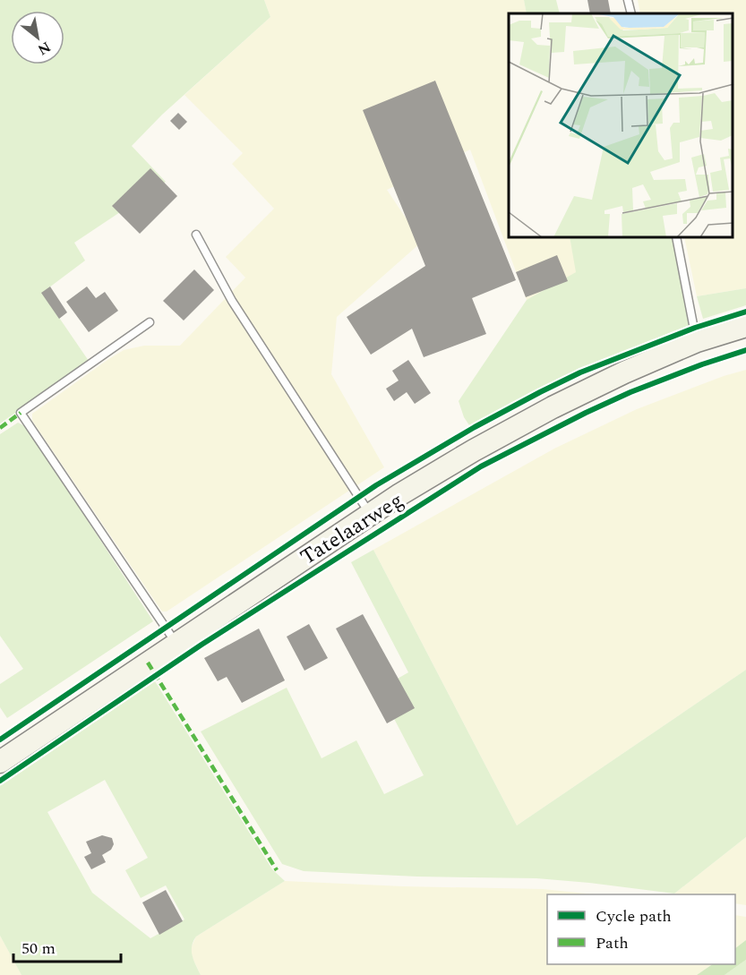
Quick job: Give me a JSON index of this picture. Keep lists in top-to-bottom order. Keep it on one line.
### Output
{"streets":{"main road":["Tatelaarweg"]},"legend":["Cycle path","Path"],"scale_bar":"50 m","north":"bottom right"}
